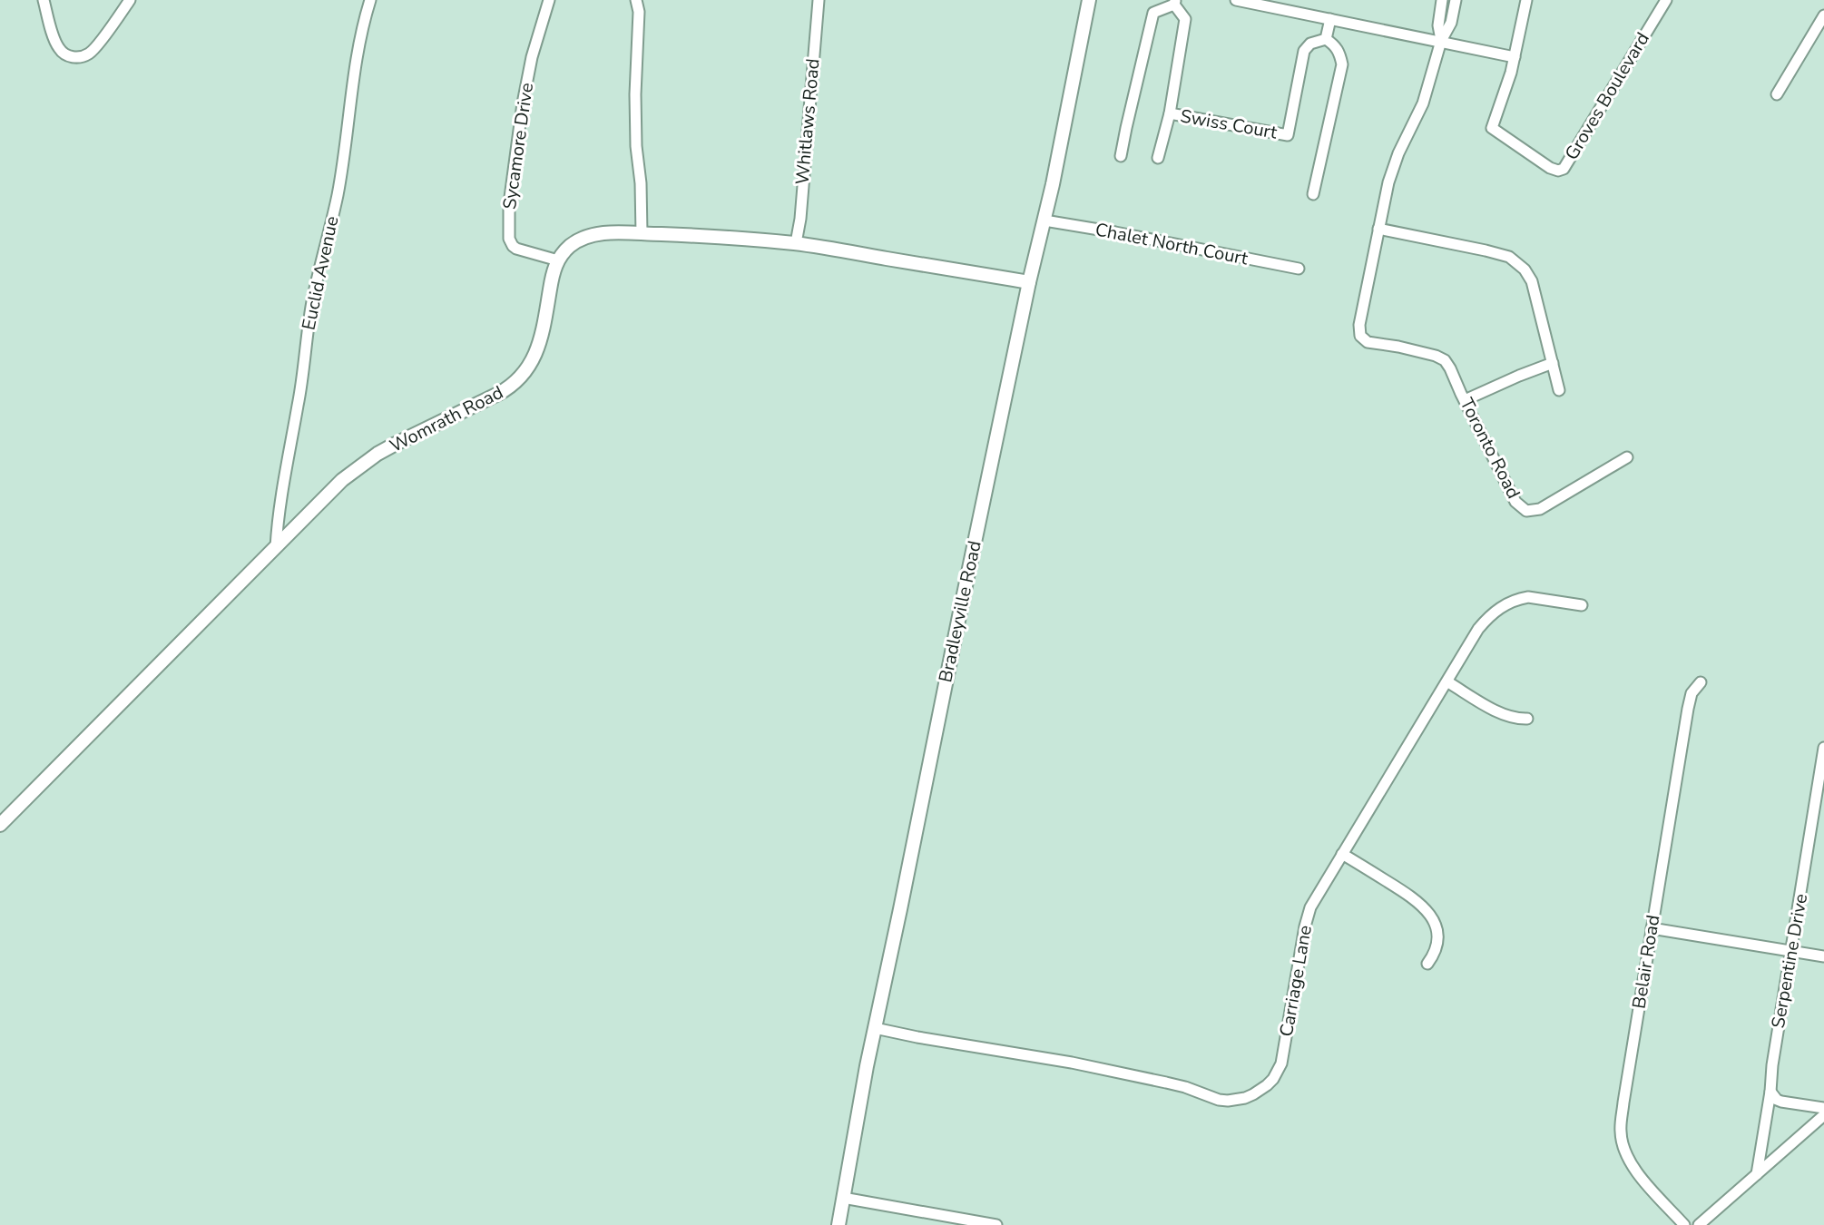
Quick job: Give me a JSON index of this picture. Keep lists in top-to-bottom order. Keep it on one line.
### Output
{"streets":{"street":["Groves Boulevard","Whitlaws Road","Swiss Court","Sycamore Drive","Chalet North Court","Euclid Avenue","Womrath Road","Toronto Road","Bradleyville Road","Serpentine Drive","Belair Road","Carriage Lane"]},"crossings":[["Sycamore Drive","Womrath Road"],["Chalet North Court","Bradleyville Road"],["Euclid Avenue","Womrath Road"],["Bradleyville Road","Carriage Lane"]]}
